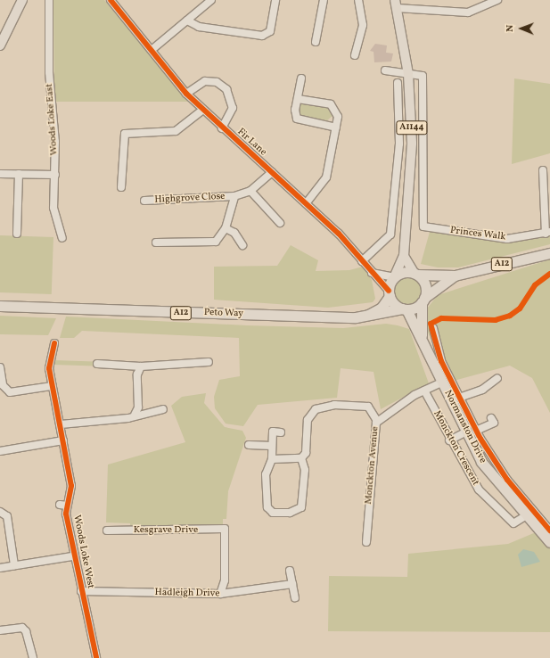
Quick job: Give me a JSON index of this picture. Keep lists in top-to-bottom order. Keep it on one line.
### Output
{"streets":{"highway":["A12","Peto Way","Normanston Drive"],"main road":["A1144"],"street":["Woods Loke East","Fir Lane","Highgrove Close","Princes Walk","Monckton Crescent","Monckton Avenue","Kesgrave Drive","Woods Loke West","Hadleigh Drive"]},"crossings":[["A1144","Fir Lane"],["A1144","Princes Walk"],["A1144","A12"],["A1144","Peto Way"],["A1144","Normanston Drive"],["Fir Lane","Highgrove Close"],["Fir Lane","A12"],["Fir Lane","Peto Way"],["Fir Lane","Normanston Drive"],["A12","Peto Way"],["A12","Normanston Drive"],["Peto Way","Normanston Drive"],["Normanston Drive","Monckton Crescent"],["Normanston Drive","Monckton Avenue"],["Monckton Crescent","Monckton Avenue"],["Kesgrave Drive","Hadleigh Drive"],["Woods Loke West","Hadleigh Drive"]],"north":"left"}
